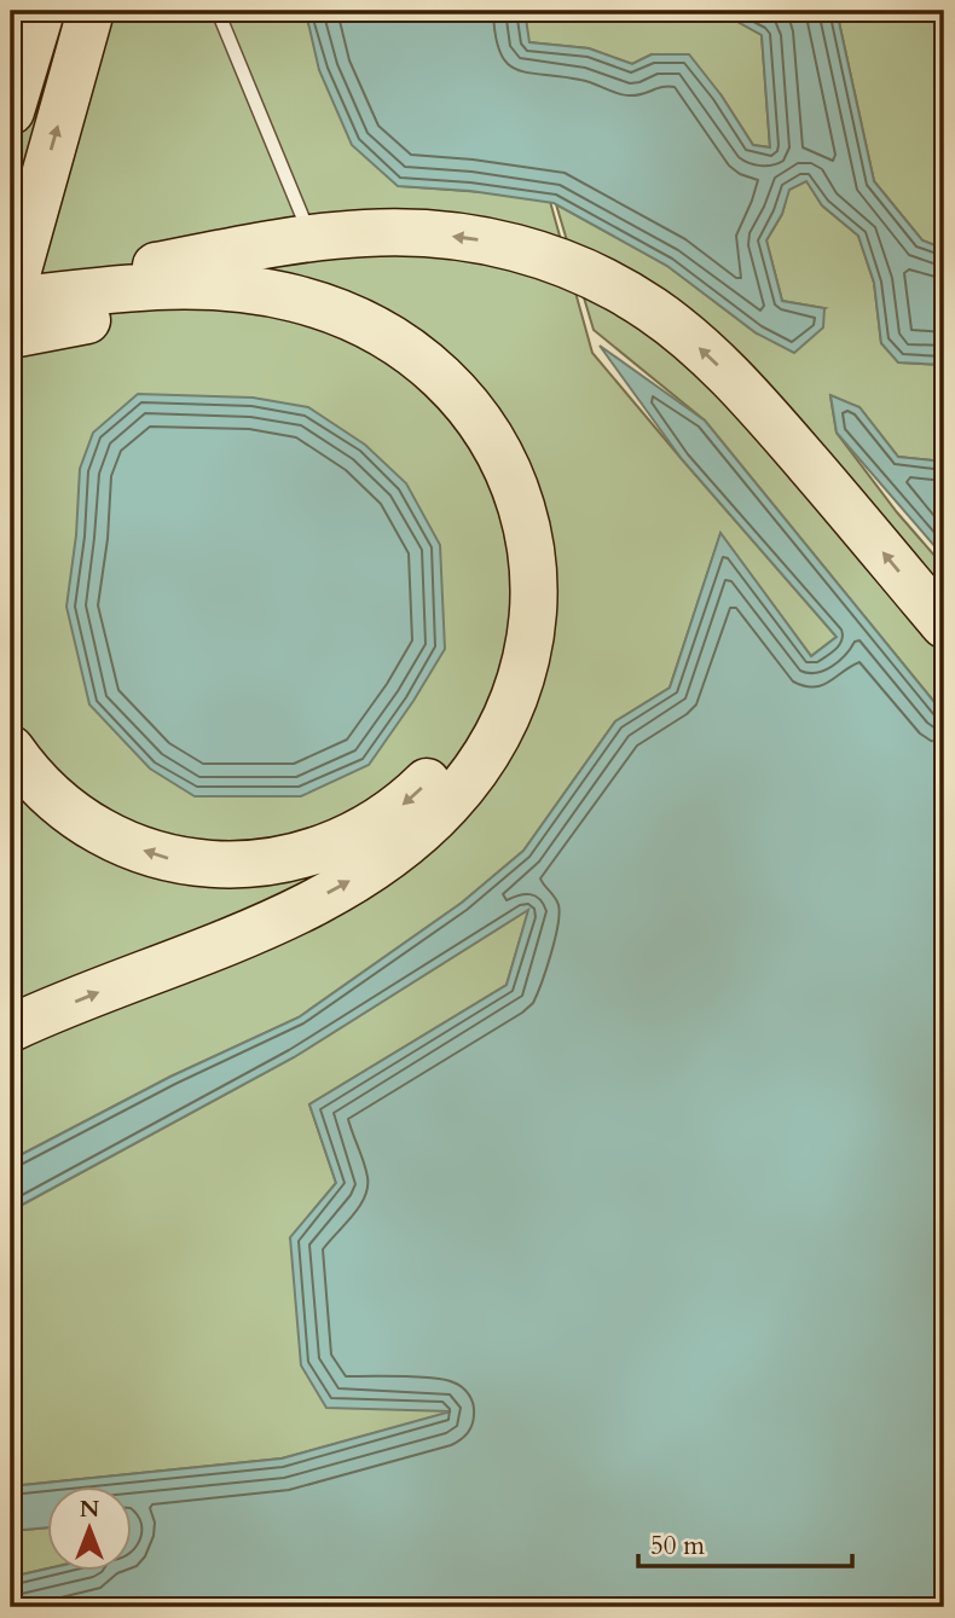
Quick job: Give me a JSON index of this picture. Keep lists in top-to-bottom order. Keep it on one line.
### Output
{"scale_bar":"50 m","north":"top"}
